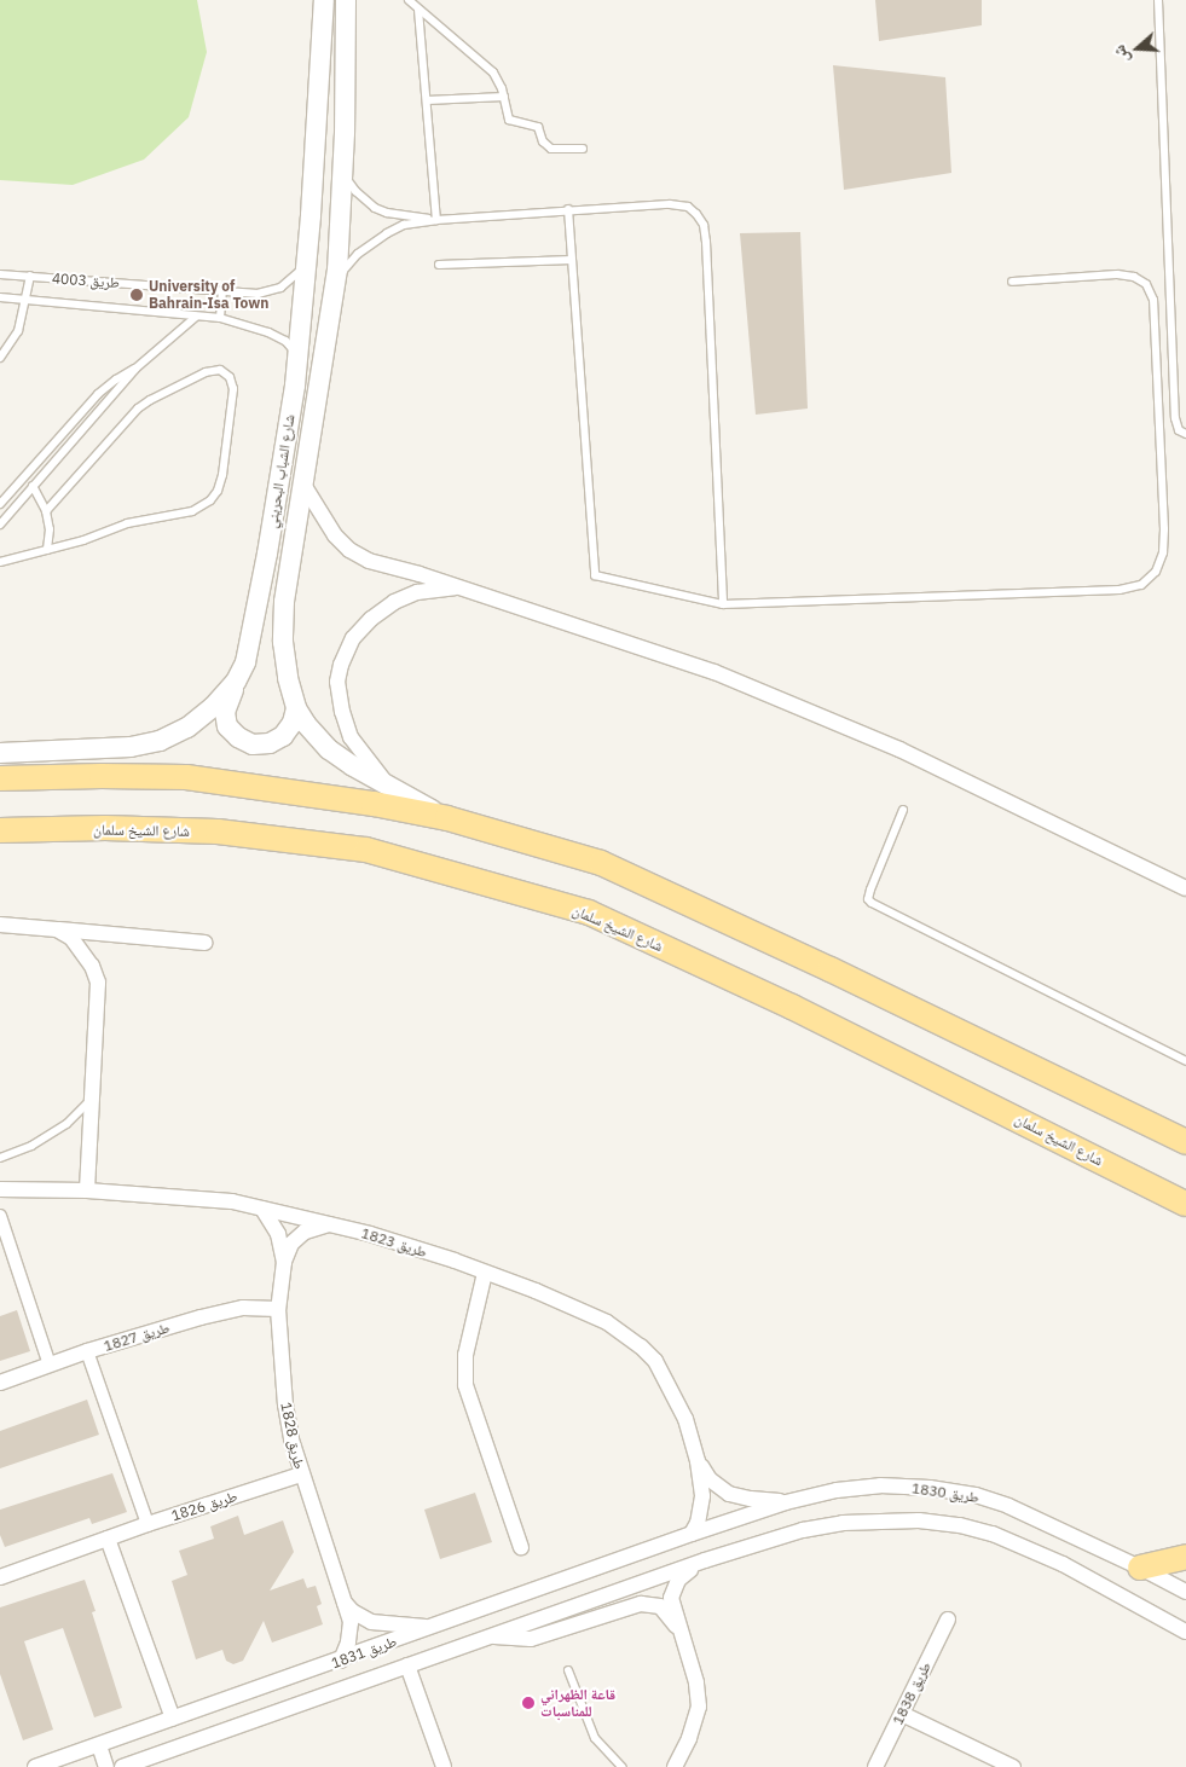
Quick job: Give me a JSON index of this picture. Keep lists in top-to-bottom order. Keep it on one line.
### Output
{"streets":{"main road":["شارع الشيخ سلمان"],"street":["شارع الشباب البحريني","طريق 1823","طريق 1827","طريق 1828","طريق 1830","طريق 1826","طريق 1831","طريق 1838"],"lane":["طريق 4003"]},"crossings":[["طريق 4003","شارع الشباب البحريني"],["طريق 1823","طريق 1828"],["طريق 1823","طريق 1830"],["طريق 1823","طريق 1831"],["طريق 1827","طريق 1828"],["طريق 1828","طريق 1826"],["طريق 1828","طريق 1831"],["طريق 1830","طريق 1831"]],"places":["University of Bahrain-Isa Town","قاعة الظهراني للمناسبات"],"north":"left"}
